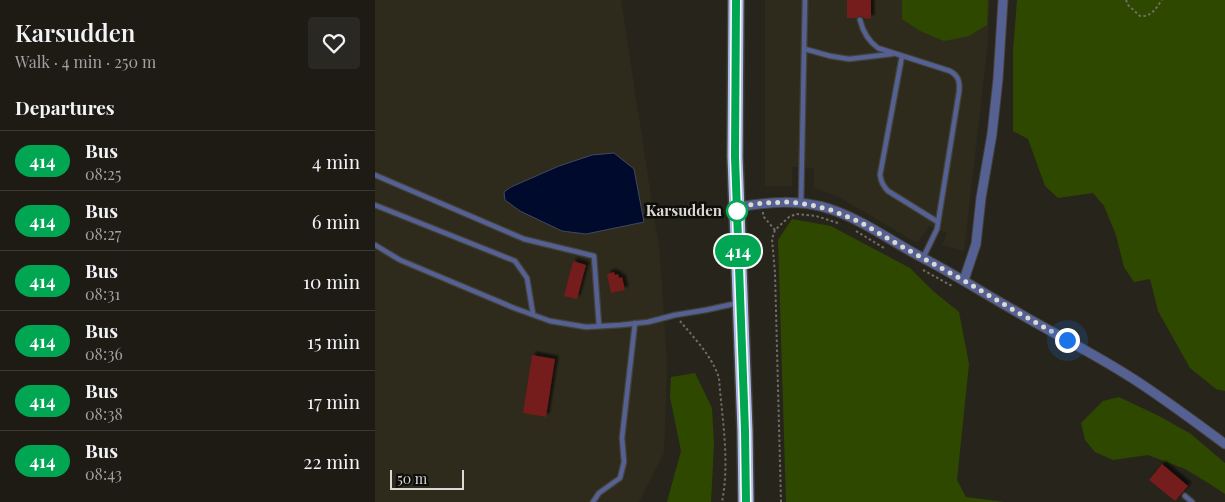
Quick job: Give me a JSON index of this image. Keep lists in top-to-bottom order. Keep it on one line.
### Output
{"places":["Karsudden"],"lines":["bus line 414"],"scale_bar":"50 m","page":{"heading":[["Karsudden","Walk · 4 min · 250 m"],"Departures"],"on_map":"414","list":[{"mark":"414","name":"Bus","note":"08:25","value":"4 min"},{"mark":"414","name":"Bus","note":"08:27","value":"6 min"},{"mark":"414","name":"Bus","note":"08:31","value":"10 min"},{"mark":"414","name":"Bus","note":"08:36","value":"15 min"},{"mark":"414","name":"Bus","note":"08:38","value":"17 min"},{"mark":"414","name":"Bus","note":"08:43","value":"22 min"}],"scale":"50 m"}}
